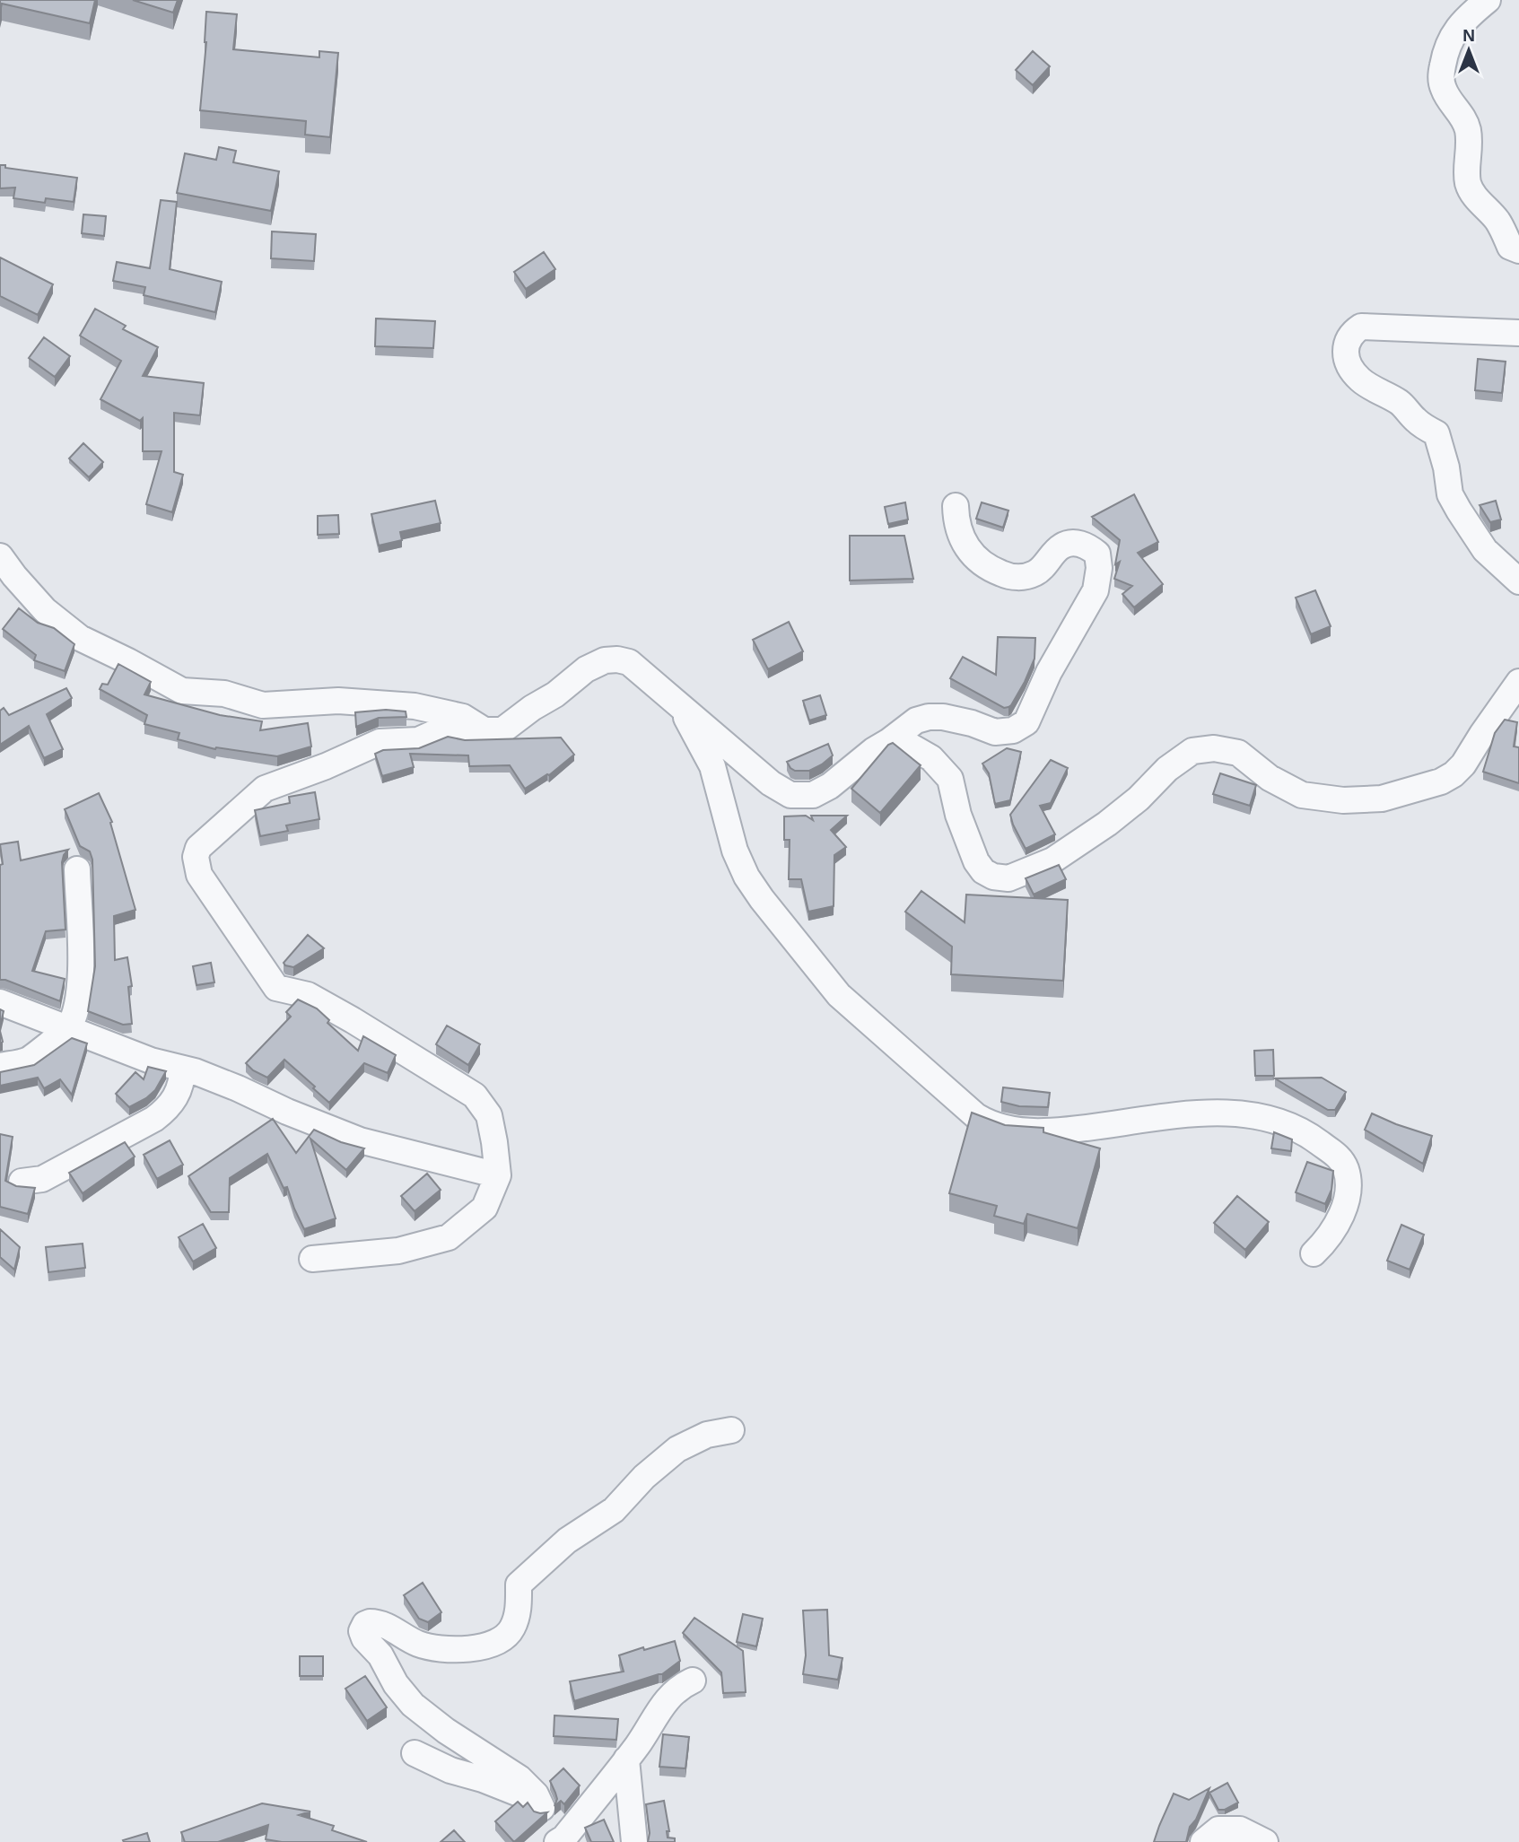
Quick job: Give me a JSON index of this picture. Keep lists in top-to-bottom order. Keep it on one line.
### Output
{"north":"top"}
